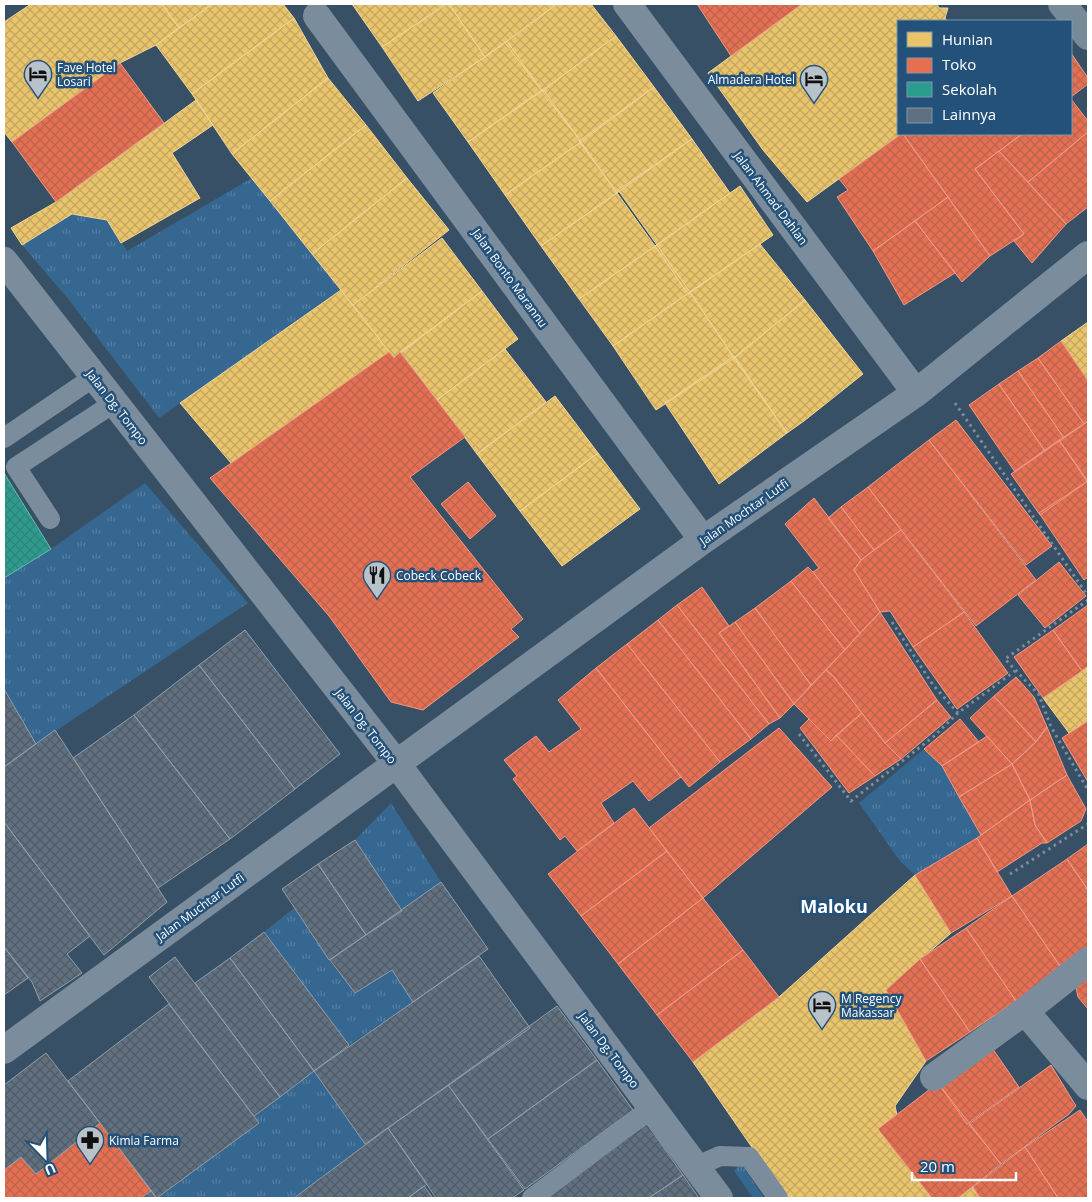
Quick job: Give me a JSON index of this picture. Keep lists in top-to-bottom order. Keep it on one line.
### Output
{"streets":{"street":["Jalan Ahmad Dahlan","Jalan Bonto Marannu","Jalan Dg. Tompo","Jalan Mochtar Lutfi","Jalan Muchtar Lutfi"]},"crossings":[["Jalan Ahmad Dahlan","Jalan Mochtar Lutfi"],["Jalan Bonto Marannu","Jalan Mochtar Lutfi"],["Jalan Dg. Tompo","Jalan Mochtar Lutfi"],["Jalan Dg. Tompo","Jalan Muchtar Lutfi"],["Jalan Mochtar Lutfi","Jalan Muchtar Lutfi"]],"districts":["Maloku"],"places":{"hotel":["Fave Hotel Losari","Almadera Hotel","M Regency Makassar"],"restaurant":["Cobeck Cobeck"],"pharmacy":["Kimia Farma"]},"legend":["Hunian","Toko","Sekolah","Lainnya"],"scale_bar":"20 m","north":"bottom right"}
